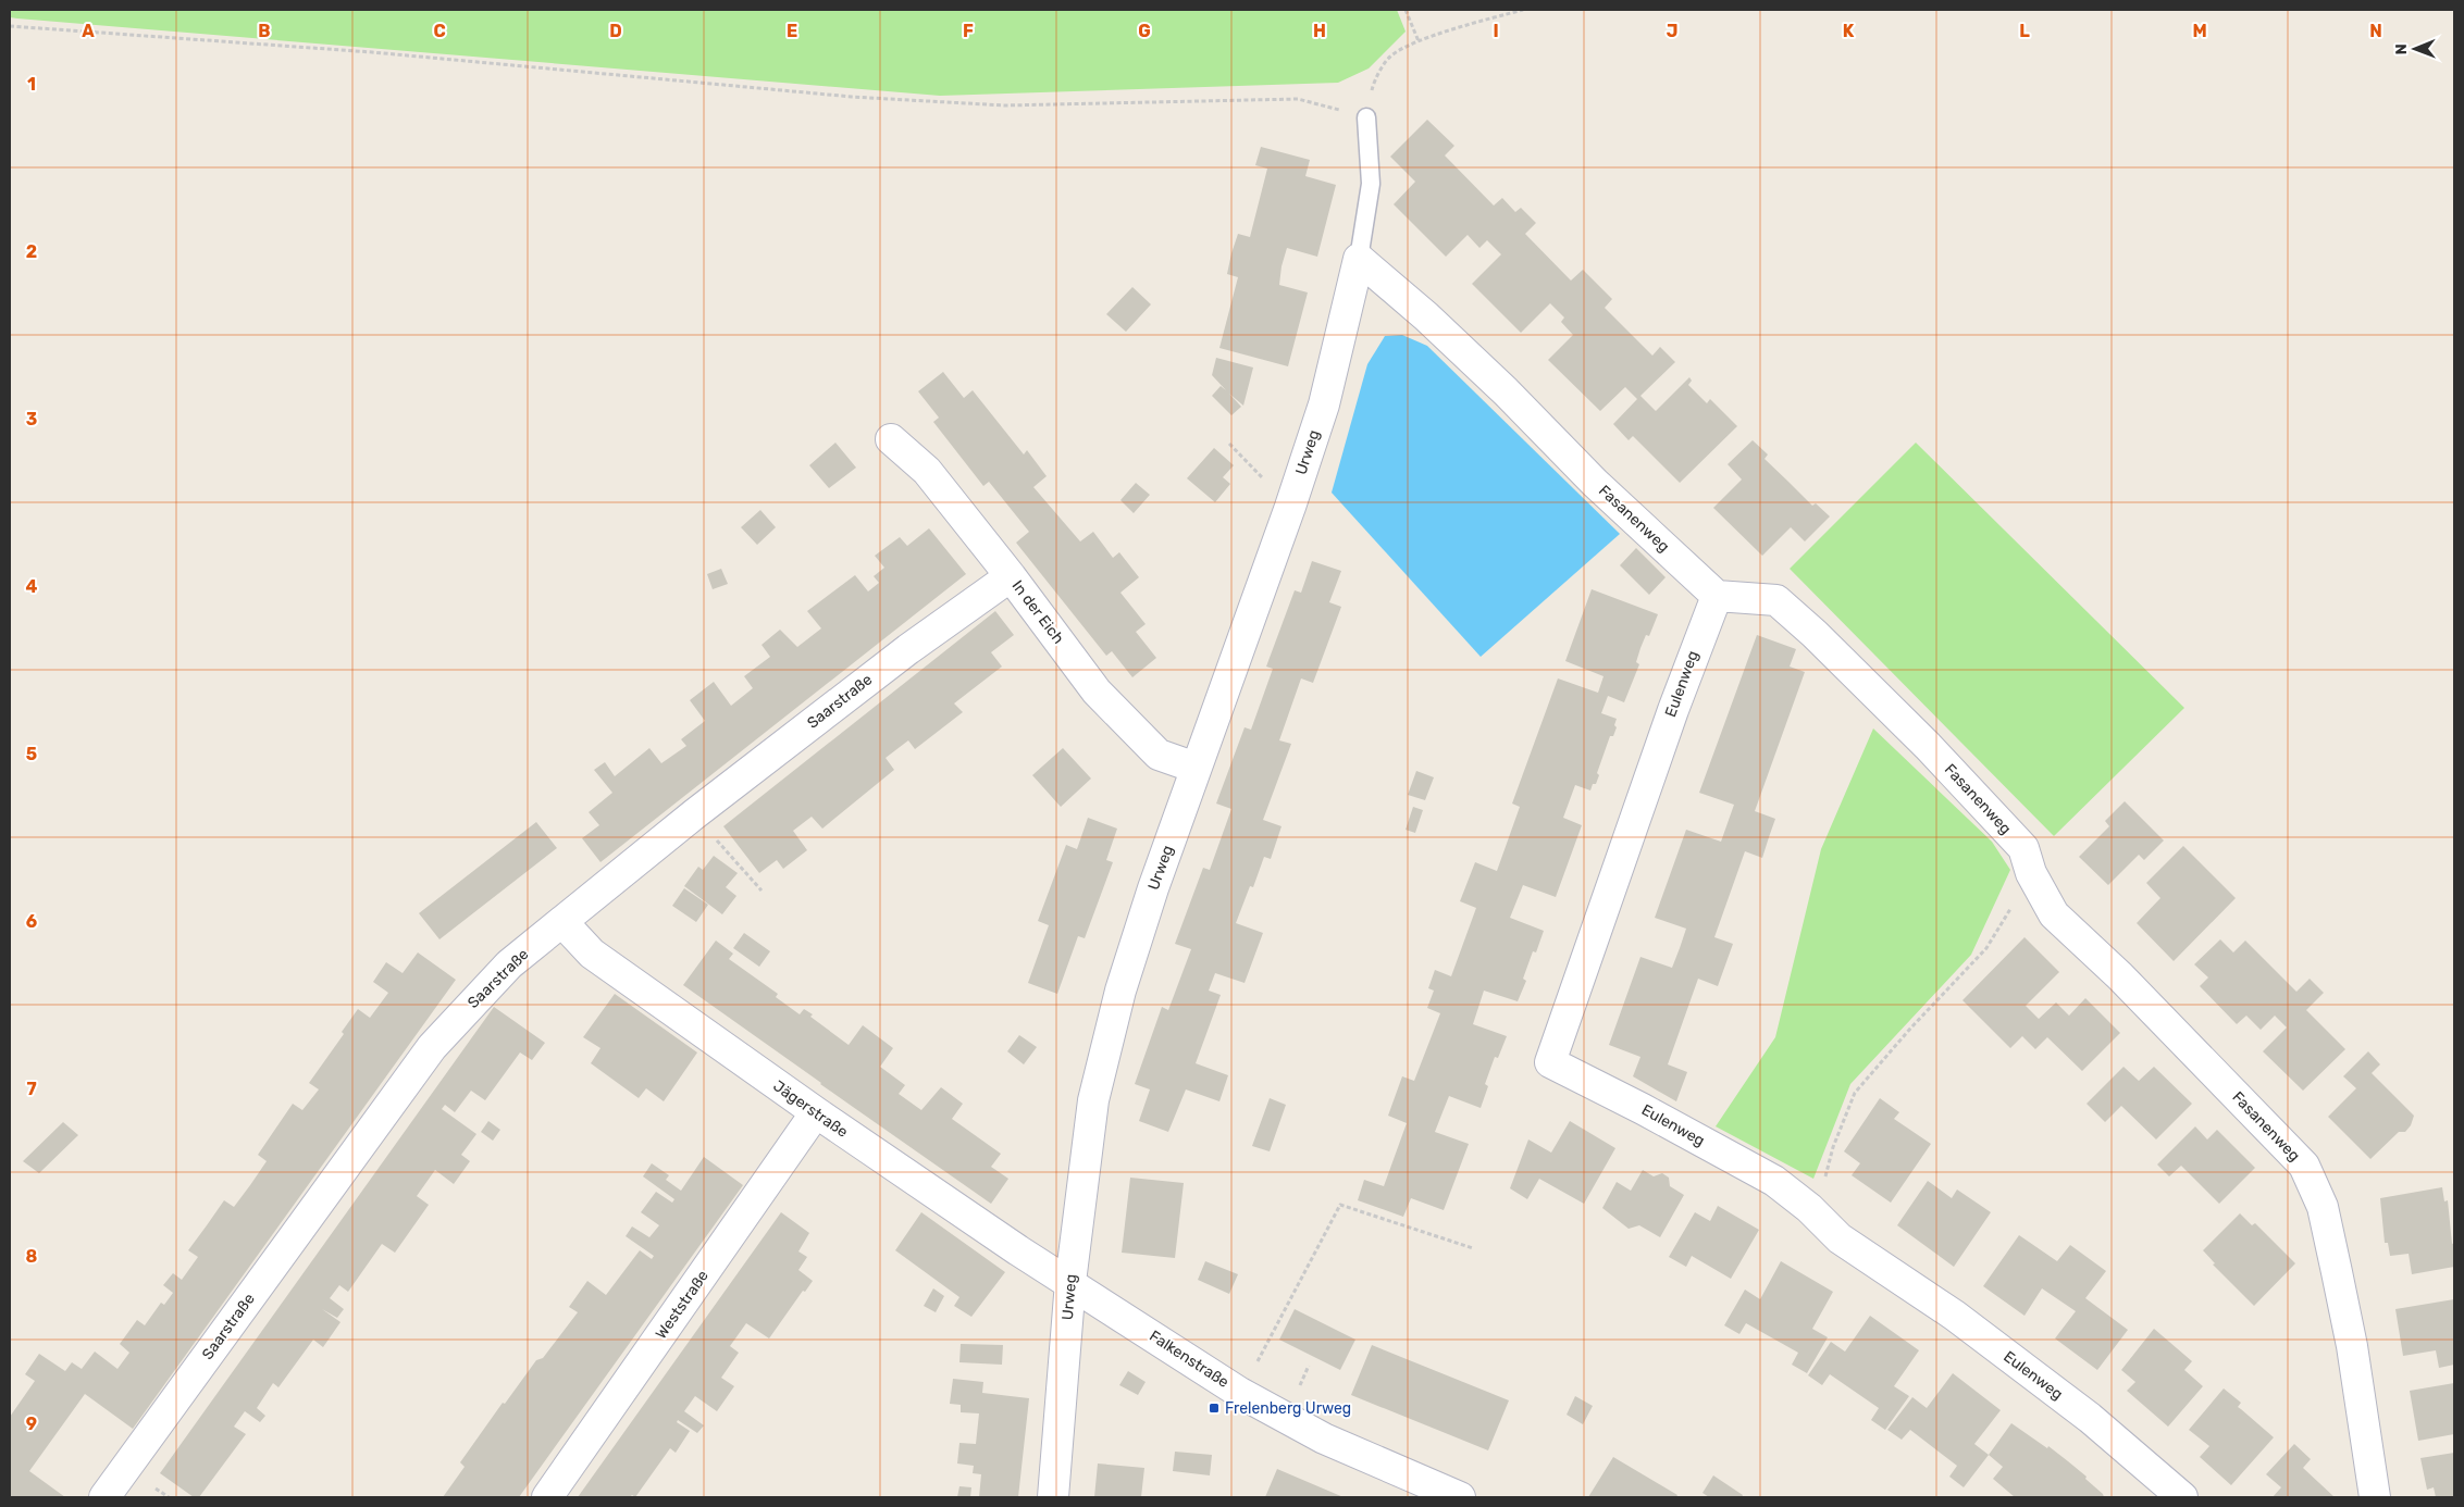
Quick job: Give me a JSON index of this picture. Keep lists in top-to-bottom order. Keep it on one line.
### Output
{"streets":{"street":["Urweg","Fasanenweg","In der Eich","Eulenweg","Saarstraße","Jägerstraße","Weststraße","Falkenstraße"]},"crossings":[["Urweg","Fasanenweg"],["Urweg","In der Eich"],["Urweg","Jägerstraße"],["Urweg","Falkenstraße"],["Fasanenweg","Eulenweg"],["In der Eich","Saarstraße"],["Saarstraße","Jägerstraße"],["Jägerstraße","Weststraße"],["Jägerstraße","Falkenstraße"]],"places":{"transit":["Frelenberg Urweg"]},"north":"left","grid":{"columns":["A","B","C","D","E","F","G","H","I","J","K","L","M","N"],"rows":["1","2","3","4","5","6","7","8","9"]}}
